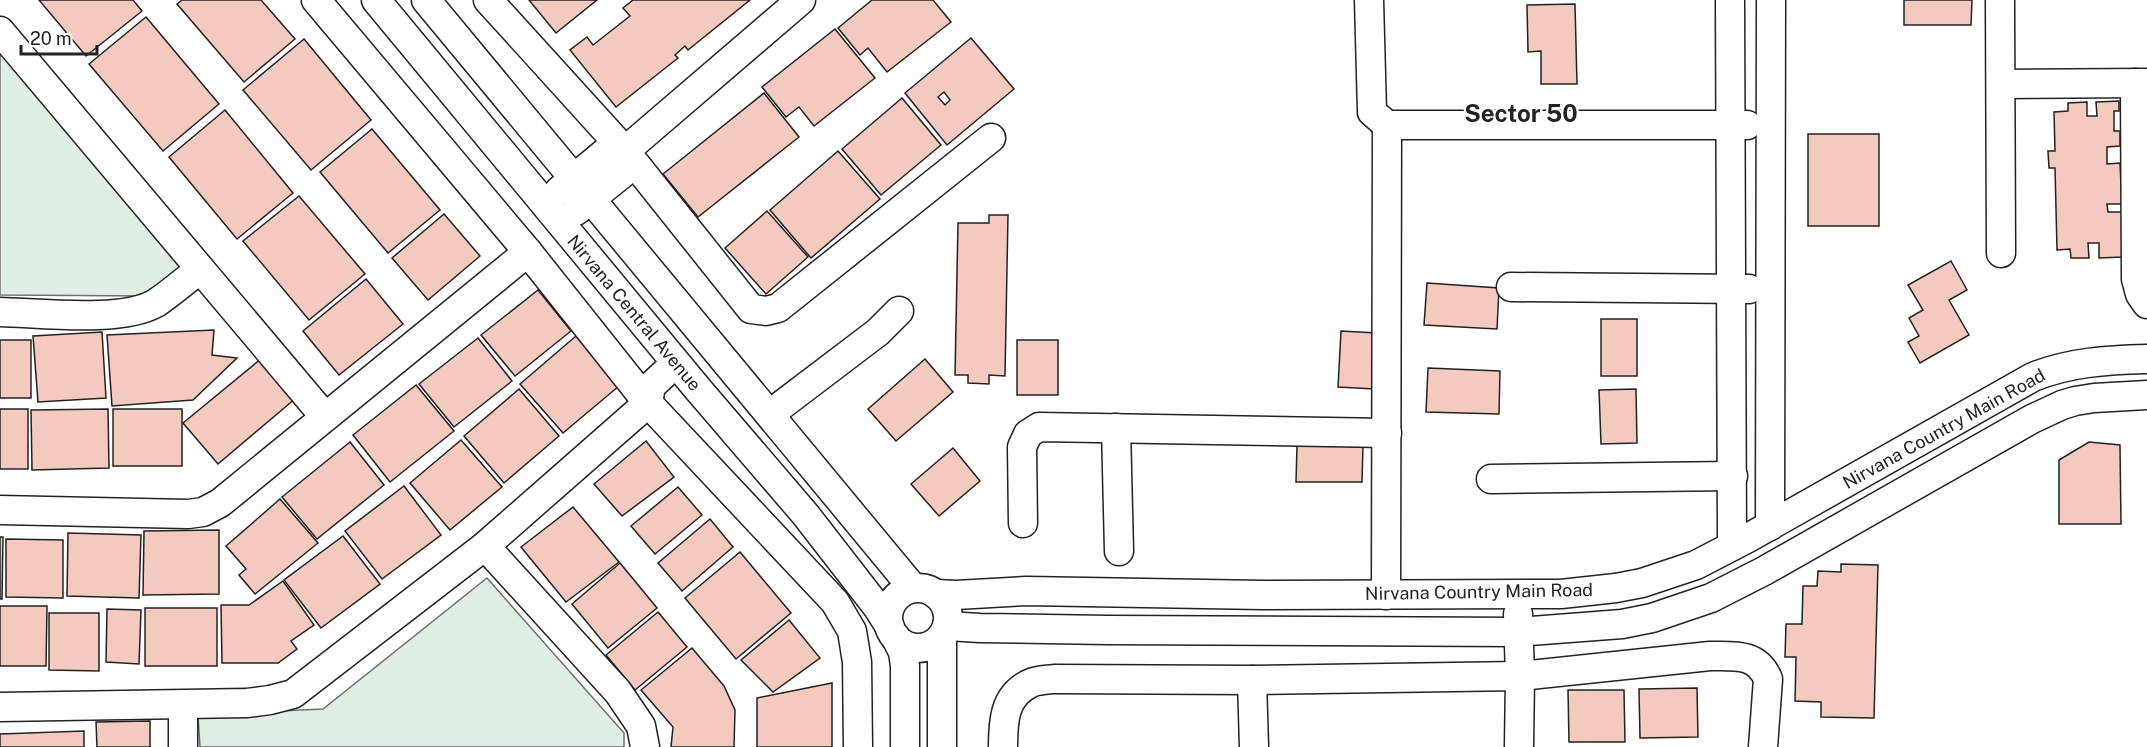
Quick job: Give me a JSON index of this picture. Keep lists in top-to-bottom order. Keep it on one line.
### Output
{"streets":{"street":["Nirvana Central Avenue","Nirvana Country Main Road"]},"crossings":[["Nirvana Central Avenue","Nirvana Country Main Road"]],"districts":["Sector 50"],"scale_bar":"20 m"}
